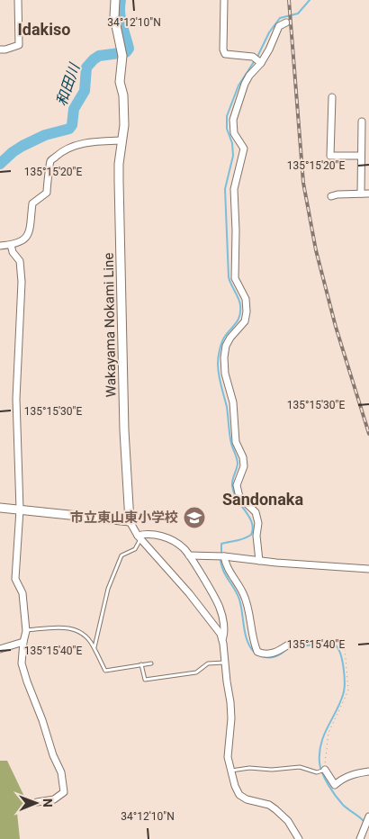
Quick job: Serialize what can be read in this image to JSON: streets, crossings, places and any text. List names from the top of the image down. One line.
{"streets":{"main road":["Wakayama Nokami Line"]},"districts":["Idakiso","Sandonaka"],"water":["和田川"],"places":{"school or university":["市立東山東小学校"]},"north":"right","coordinates":["34°12'10\"N","135°15'20\"E","135°15'30\"E","135°15'40\"E"]}
